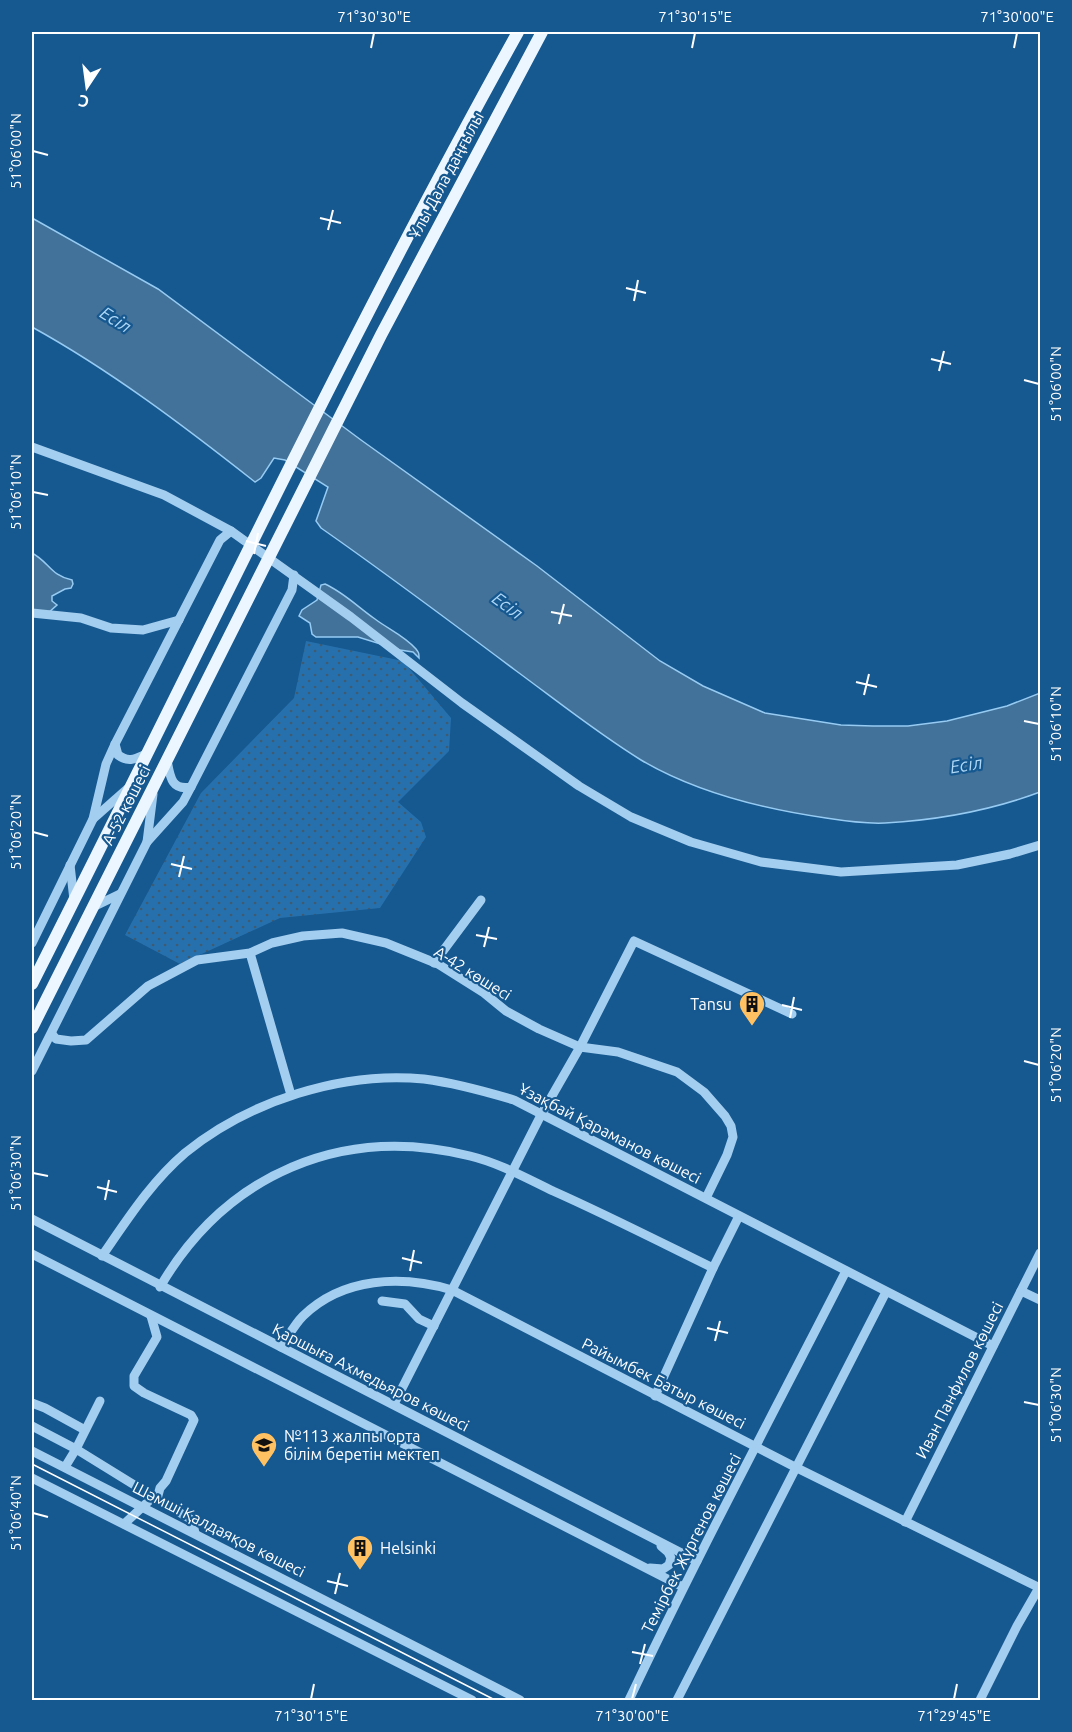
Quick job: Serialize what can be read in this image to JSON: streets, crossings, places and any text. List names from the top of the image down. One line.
{"streets":{"main road":["Ұлы Дала даңғылы","А-52 көшесі"],"street":["А-42 көшесі","Ұзақбай Қараманов көшесі","Қаршыға Ахмедьяров көшесі","Иван Панфилов көшесі","Райымбек Батыр көшесі","Шәмші Қалдаяқов көшесі","Темірбек Жүргенов көшесі"]},"crossings":[["Ұлы Дала даңғылы","А-52 көшесі"],["А-42 көшесі","Ұзақбай Қараманов көшесі"],["Ұзақбай Қараманов көшесі","Қаршыға Ахмедьяров көшесі"],["Ұзақбай Қараманов көшесі","Иван Панфилов көшесі"],["Ұзақбай Қараманов көшесі","Темірбек Жүргенов көшесі"],["Қаршыға Ахмедьяров көшесі","Райымбек Батыр көшесі"],["Қаршыға Ахмедьяров көшесі","Темірбек Жүргенов көшесі"],["Иван Панфилов көшесі","Райымбек Батыр көшесі"],["Райымбек Батыр көшесі","Темірбек Жүргенов көшесі"]],"water":["Есіл"],"places":{"building":["Tansu","Helsinki"],"school or university":["№113 жалпы орта білім беретін мектеп"]},"north":"bottom","coordinates":["71°30'30\"E","71°30'15\"E","71°30'00\"E","51°06'00\"N","51°06'10\"N","51°06'20\"N","51°06'30\"N","51°06'40\"N","71°29'45\"E"]}
